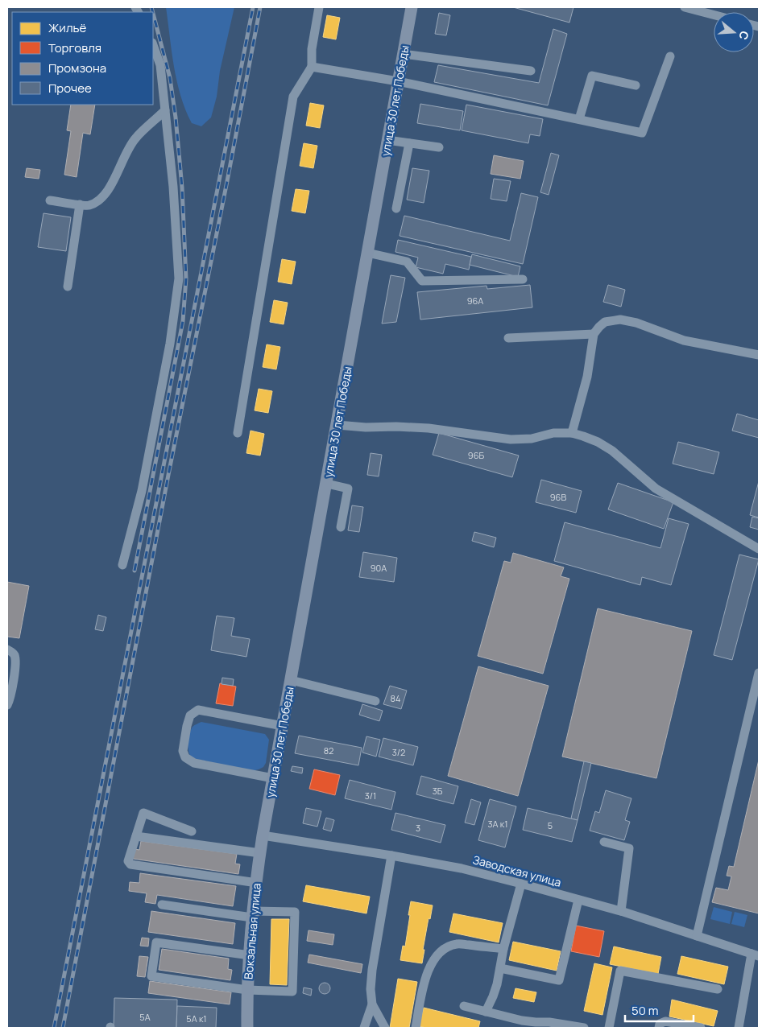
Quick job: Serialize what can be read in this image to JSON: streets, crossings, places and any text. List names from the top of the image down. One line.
{"streets":{"main road":["улица 30 лет Победы","Вокзальная улица"],"street":["Заводская улица"]},"crossings":[["улица 30 лет Победы","Заводская улица"],["улица 30 лет Победы","Вокзальная улица"],["Заводская улица","Вокзальная улица"]],"house_numbers":["96А","96Б","96В","90А","84","82","3/2","3Б","3/1","3А к1","5","3","5А","5А к1"],"legend":["Жильё","Торговля","Промзона","Прочее"],"scale_bar":"50 m","north":"right"}
